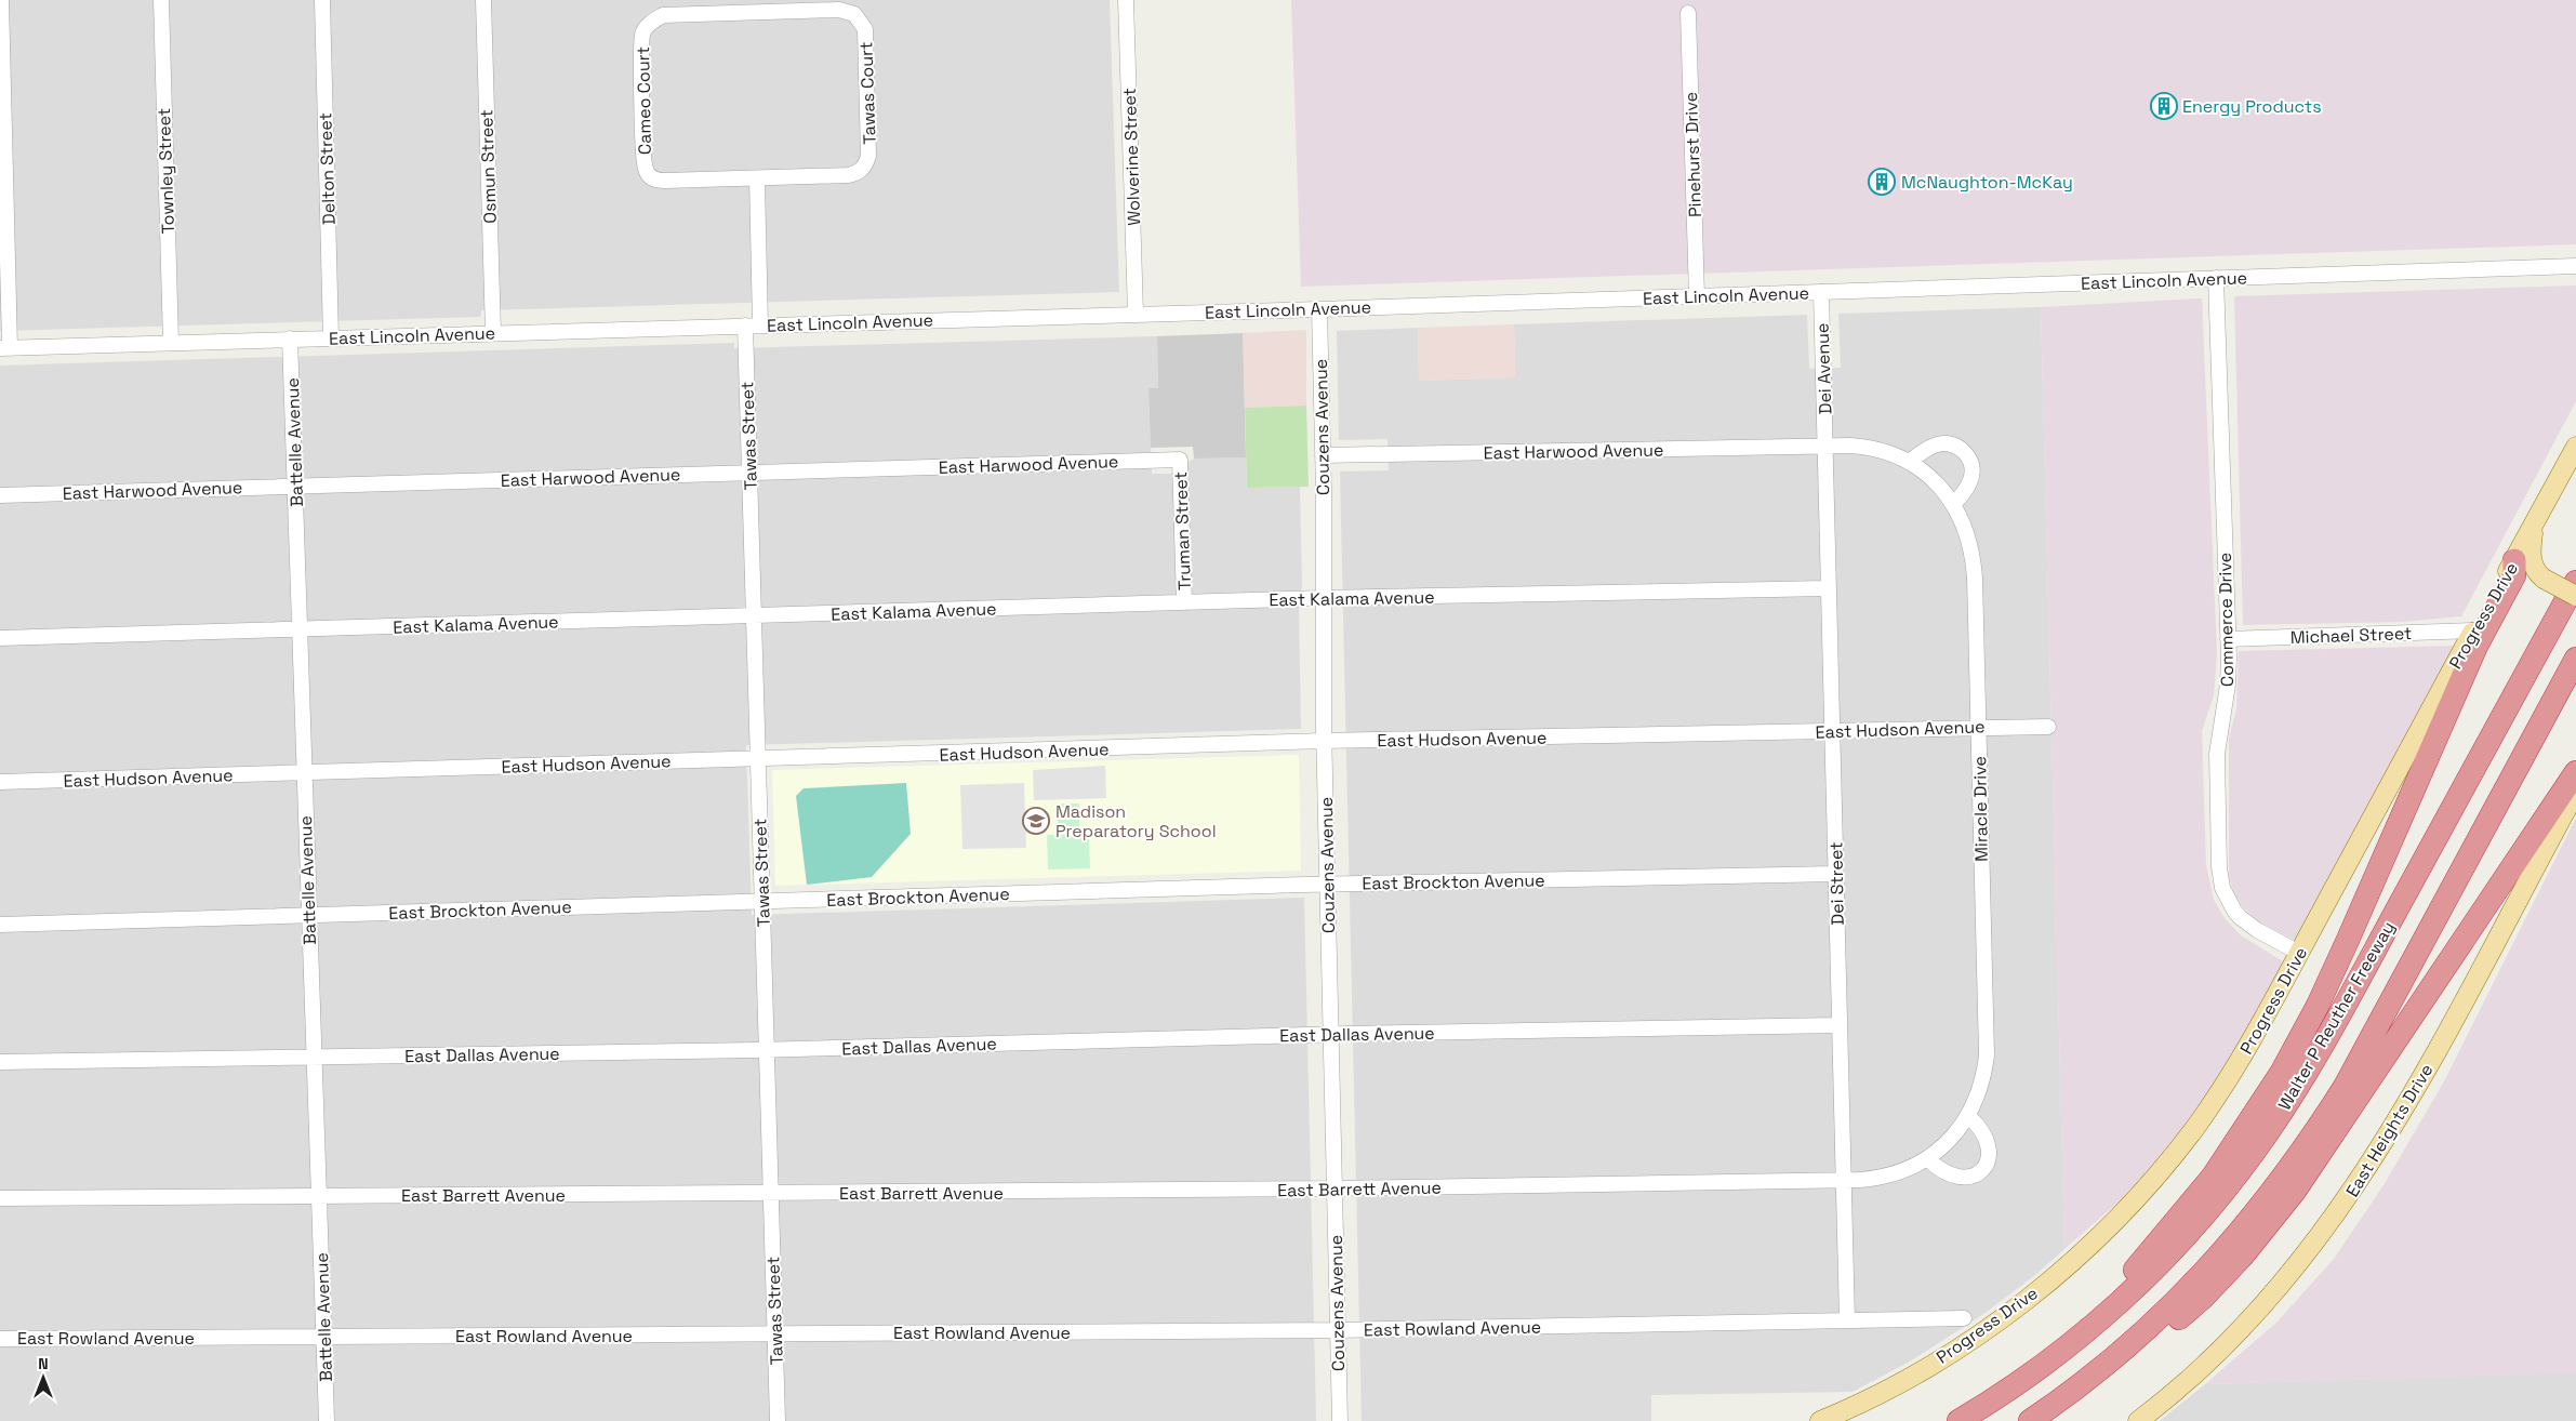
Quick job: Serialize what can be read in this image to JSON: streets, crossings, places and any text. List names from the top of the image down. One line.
{"streets":{"highway":["Walter P Reuther Freeway"],"main road":["Progress Drive","East Heights Drive"],"street":["Tawas Court","Cameo Court","Pinehurst Drive","Wolverine Street","Osmun Street","Delton Street","Townley Street","East Lincoln Avenue","Dei Avenue","Couzens Avenue","Tawas Street","Battelle Avenue","East Harwood Avenue","Truman Street","East Kalama Avenue","Commerce Drive","Michael Street","East Hudson Avenue","Miracle Drive","East Brockton Avenue","Dei Street","East Dallas Avenue","East Barrett Avenue","East Rowland Avenue"]},"crossings":[["Tawas Court","Cameo Court"],["Pinehurst Drive","East Lincoln Avenue"],["Wolverine Street","East Lincoln Avenue"],["Osmun Street","East Lincoln Avenue"],["Delton Street","East Lincoln Avenue"],["Townley Street","East Lincoln Avenue"],["East Lincoln Avenue","Dei Avenue"],["East Lincoln Avenue","Couzens Avenue"],["East Lincoln Avenue","Tawas Street"],["East Lincoln Avenue","Battelle Avenue"],["East Lincoln Avenue","Commerce Drive"],["Dei Avenue","East Harwood Avenue"],["Dei Avenue","Miracle Drive"],["Dei Avenue","Dei Street"],["Couzens Avenue","East Harwood Avenue"],["Couzens Avenue","East Kalama Avenue"],["Couzens Avenue","East Hudson Avenue"],["Couzens Avenue","East Brockton Avenue"],["Couzens Avenue","East Dallas Avenue"],["Couzens Avenue","East Barrett Avenue"],["Couzens Avenue","East Rowland Avenue"],["Tawas Street","East Harwood Avenue"],["Tawas Street","East Kalama Avenue"],["Tawas Street","East Hudson Avenue"],["Tawas Street","East Brockton Avenue"],["Tawas Street","East Dallas Avenue"],["Tawas Street","East Barrett Avenue"],["Tawas Street","East Rowland Avenue"],["Battelle Avenue","East Harwood Avenue"],["Battelle Avenue","East Kalama Avenue"],["Battelle Avenue","East Hudson Avenue"],["Battelle Avenue","East Brockton Avenue"],["Battelle Avenue","East Dallas Avenue"],["Battelle Avenue","East Barrett Avenue"],["Battelle Avenue","East Rowland Avenue"],["East Harwood Avenue","Truman Street"],["East Harwood Avenue","Miracle Drive"],["East Harwood Avenue","Dei Street"],["Truman Street","East Kalama Avenue"],["East Kalama Avenue","Dei Street"],["Progress Drive","Commerce Drive"],["Progress Drive","Michael Street"],["Commerce Drive","Michael Street"],["East Hudson Avenue","Miracle Drive"],["East Hudson Avenue","Dei Street"],["Miracle Drive","Dei Street"],["Miracle Drive","East Barrett Avenue"],["East Brockton Avenue","Dei Street"],["Dei Street","East Dallas Avenue"],["Dei Street","East Barrett Avenue"],["Dei Street","East Rowland Avenue"]],"places":{"building":["Energy Products","McNaughton-McKay"],"school or university":["Madison Preparatory School"]},"north":"top"}
